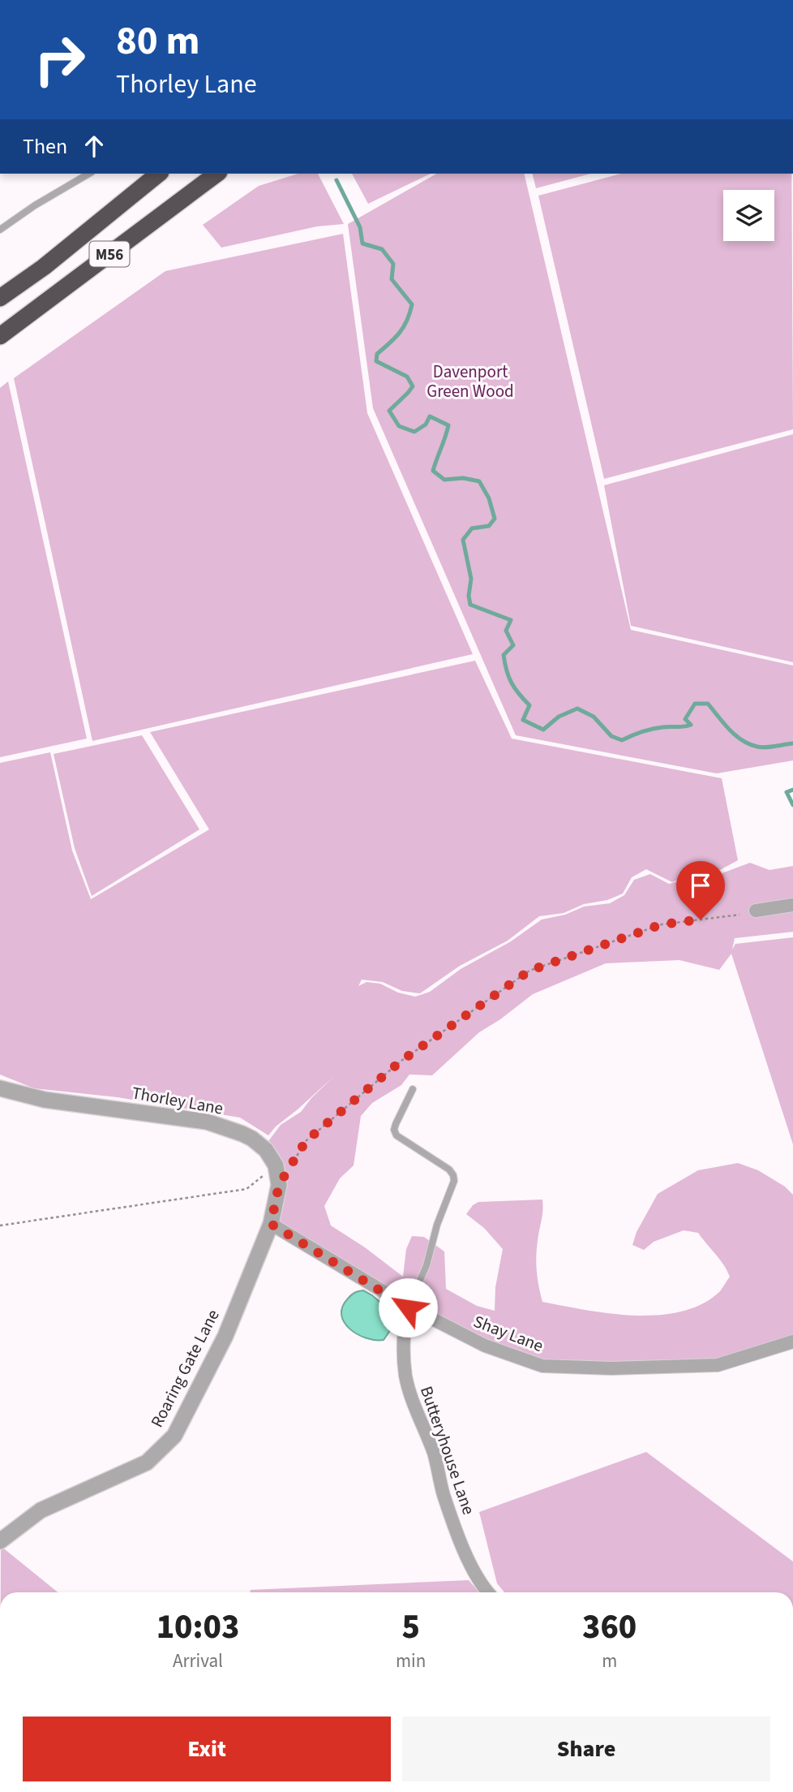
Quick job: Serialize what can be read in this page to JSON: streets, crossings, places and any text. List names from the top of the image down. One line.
{"streets":{"highway":["M56"],"street":["Thorley Lane","Shay Lane","Roaring Gate Lane","Butteryhouse Lane"]},"crossings":[["Thorley Lane","Shay Lane"],["Thorley Lane","Roaring Gate Lane"],["Shay Lane","Roaring Gate Lane"],["Shay Lane","Butteryhouse Lane"]],"parks":["Davenport Green Wood"],"page":{"turn":["80 m","Thorley Lane"],"then":"Then","eta":["10:03","Arrival","5","min","360","m"],"buttons":["Exit","Share"]}}
